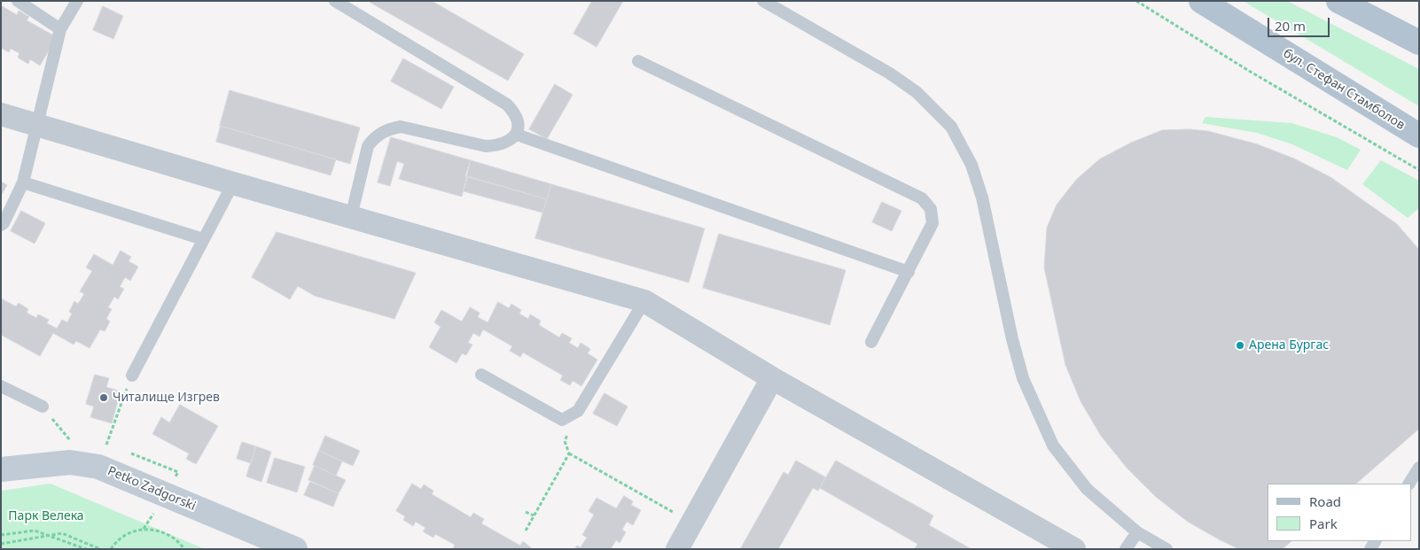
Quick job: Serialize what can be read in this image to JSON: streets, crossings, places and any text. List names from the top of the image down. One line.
{"streets":{"main road":["бул. Стефан Стамболов"],"street":["Petko Zadgorski"]},"parks":["Парк Велека"],"places":["Арена Бургас","Читалище Изгрев"],"legend":["Road","Park"],"scale_bar":"20 m"}
